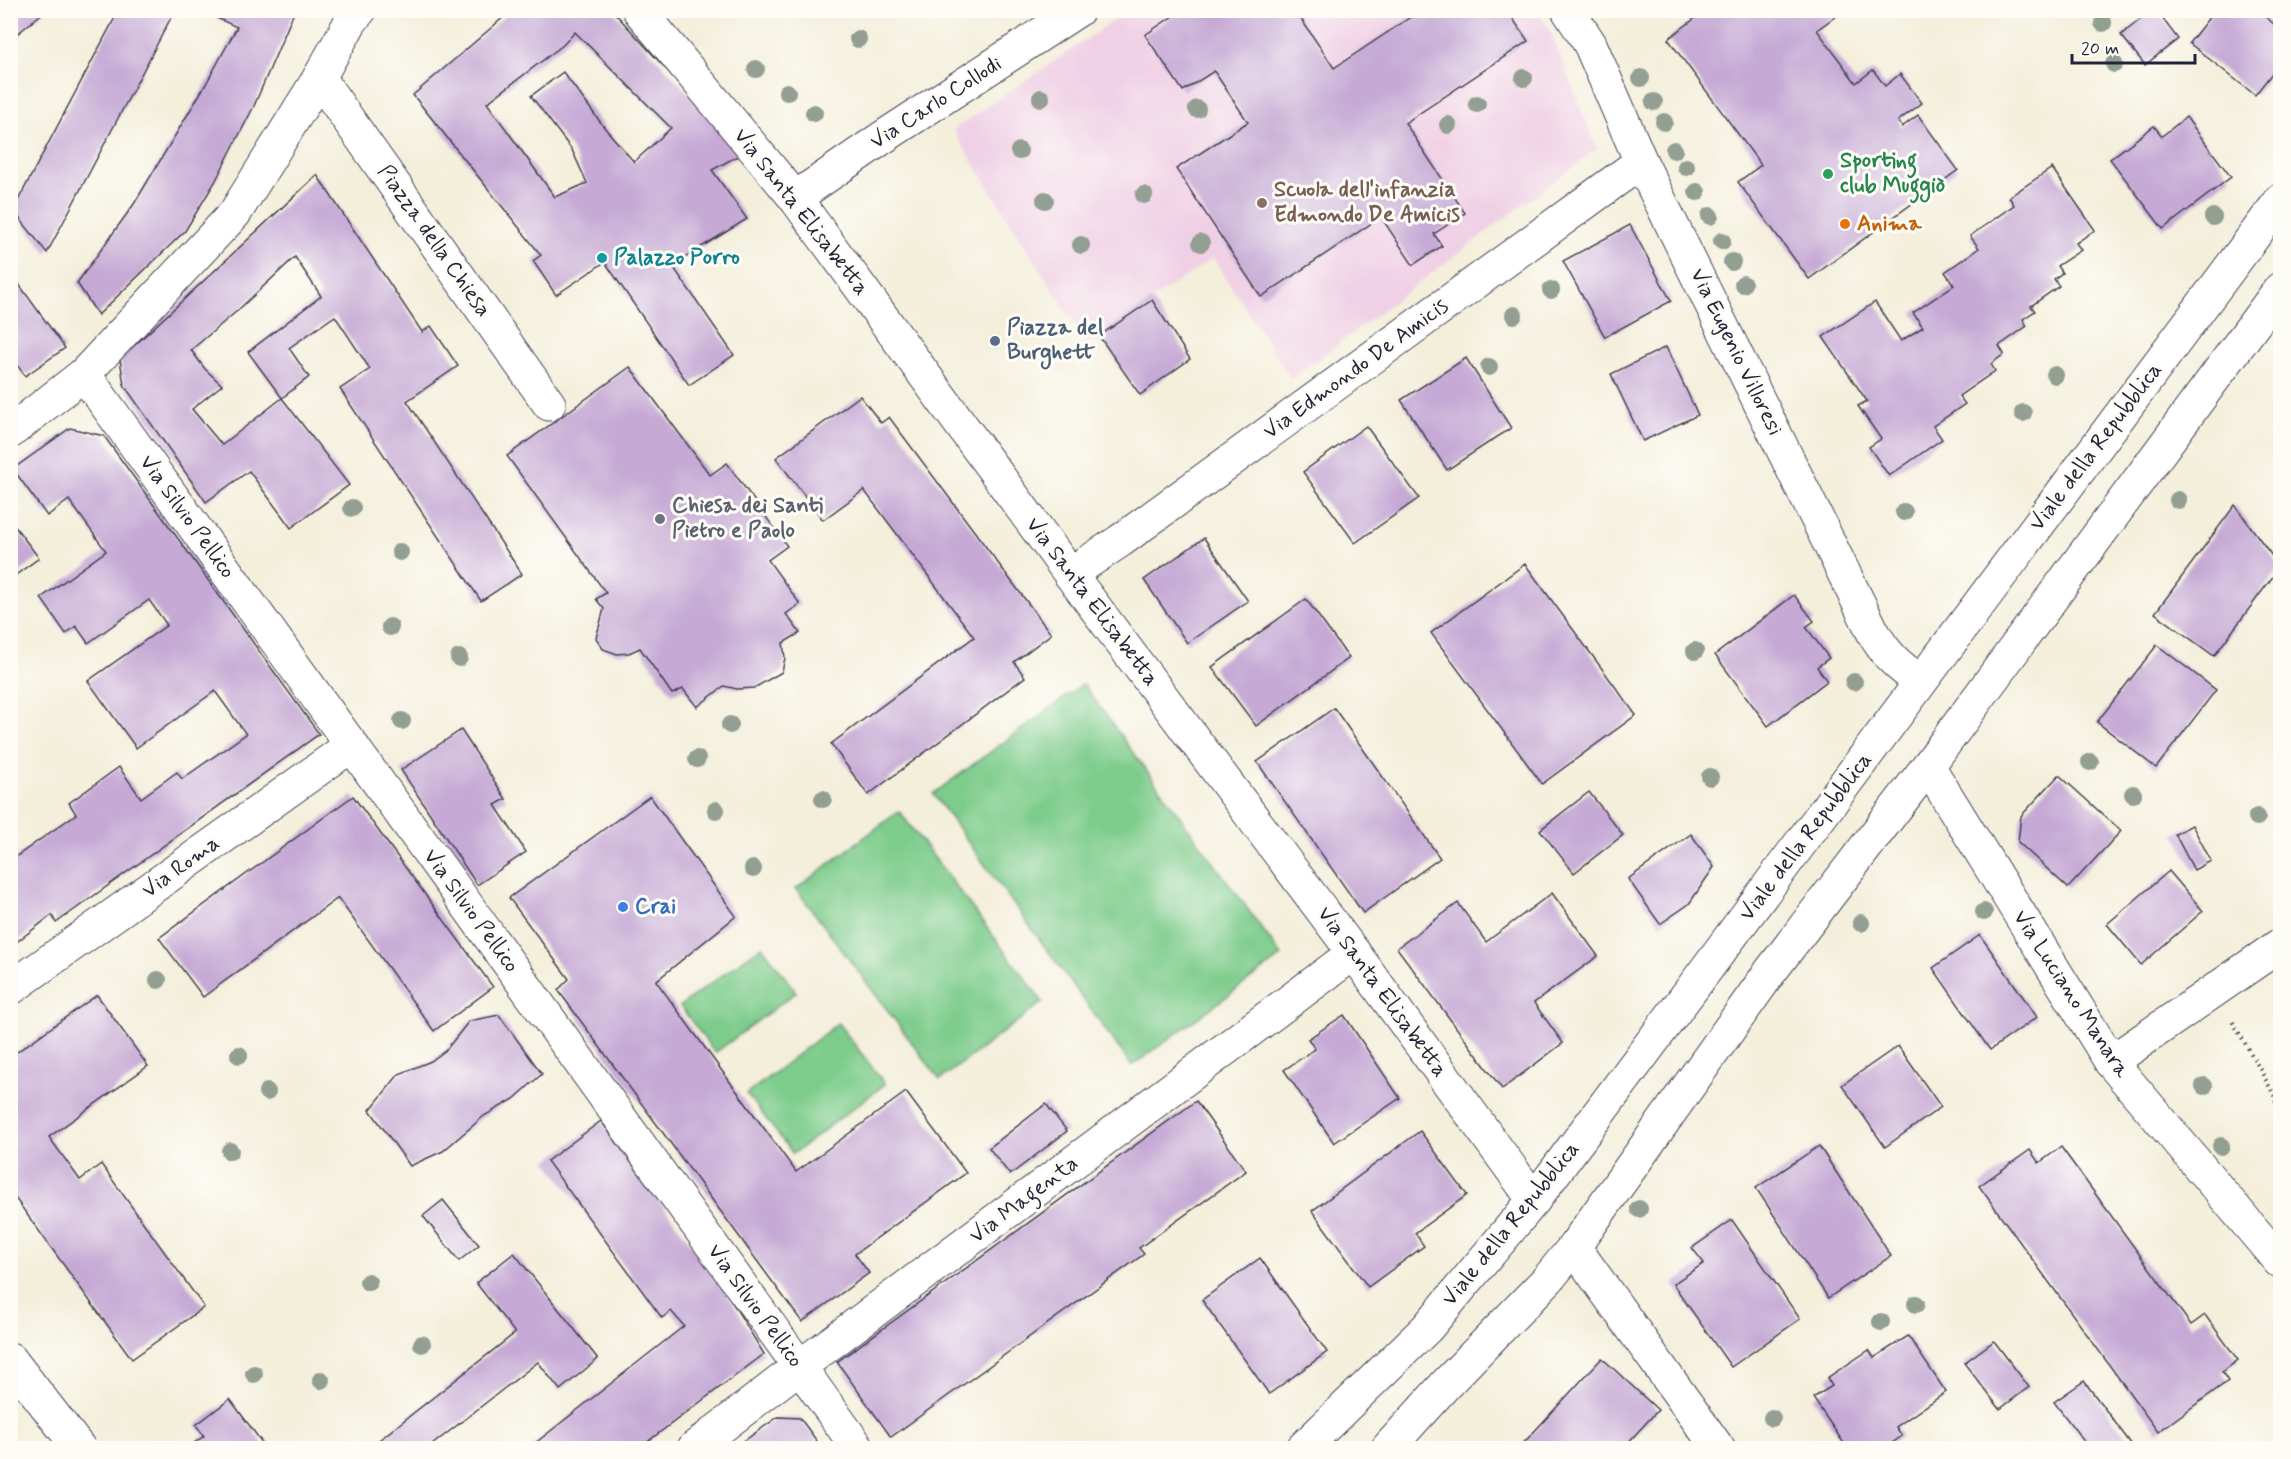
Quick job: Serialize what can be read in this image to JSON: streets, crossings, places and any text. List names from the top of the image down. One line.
{"streets":{"street":["Via Carlo Collodi","Via Santa Elisabetta","Piazza della Chiesa","Via Eugenio Villoresi","Via Edmondo De Amicis","Viale della Repubblica","Via Silvio Pellico","Via Roma","Via Luciano Manara","Via Magenta"]},"crossings":[["Via Carlo Collodi","Via Santa Elisabetta"],["Via Santa Elisabetta","Via Edmondo De Amicis"],["Via Santa Elisabetta","Viale della Repubblica"],["Via Santa Elisabetta","Via Magenta"],["Via Eugenio Villoresi","Via Edmondo De Amicis"],["Via Eugenio Villoresi","Viale della Repubblica"],["Via Silvio Pellico","Via Roma"],["Via Silvio Pellico","Via Magenta"]],"places":["Sporting club Muggiò","Scuola dell'infanzia Edmondo De Amicis","Anima","Palazzo Porro","Piazza del Burghett","Chiesa dei Santi Pietro e Paolo","Crai"],"scale_bar":"20 m"}
